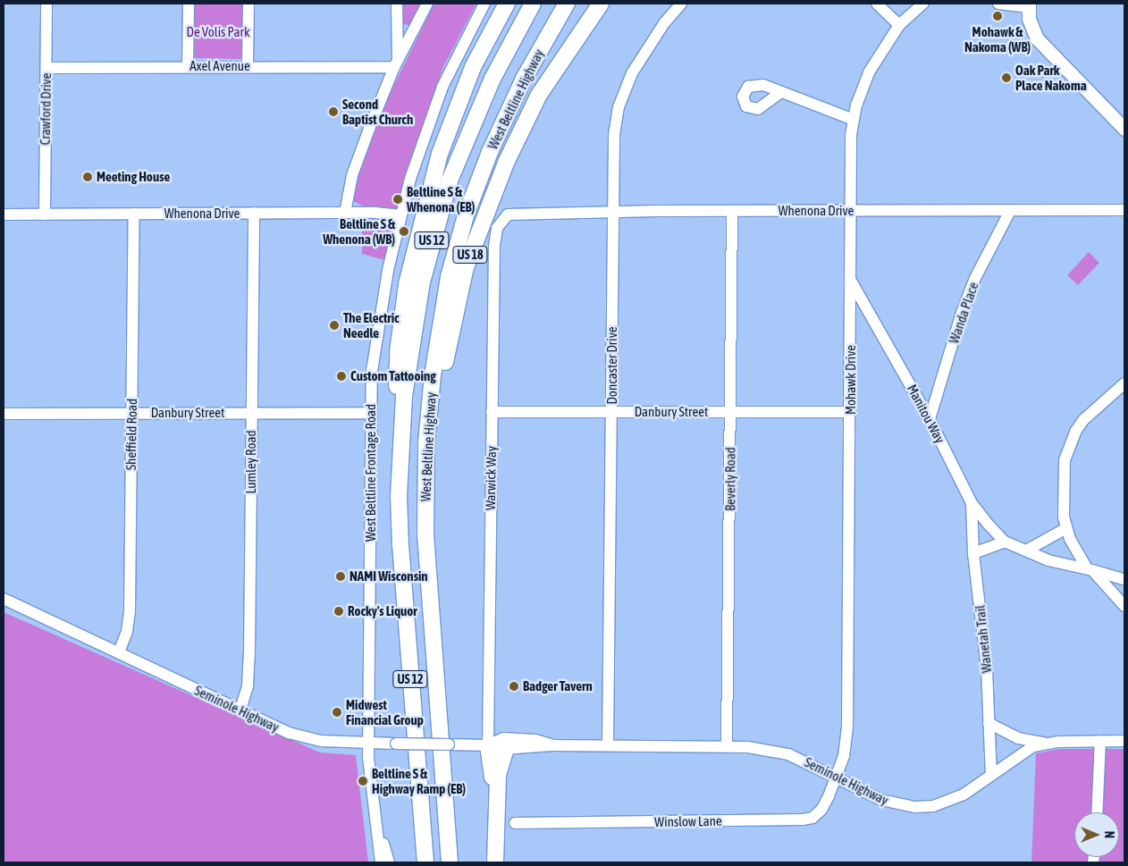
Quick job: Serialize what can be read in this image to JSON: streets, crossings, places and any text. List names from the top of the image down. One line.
{"streets":{"highway":["West Beltline Highway","US 12","US 18"],"street":["Axel Avenue","Crawford Drive","Whenona Drive","Wanda Place","Doncaster Drive","Mohawk Drive","Danbury Street","Manitou Way","Sheffield Road","Lumley Road","West Beltline Frontage Road","Warwick Way","Beverly Road","Wanetah Trail","Seminole Highway","Winslow Lane"]},"crossings":[["Axel Avenue","Crawford Drive"],["West Beltline Highway","US 18"],["Crawford Drive","Whenona Drive"],["Whenona Drive","Wanda Place"],["Whenona Drive","Doncaster Drive"],["Whenona Drive","Mohawk Drive"],["Whenona Drive","Sheffield Road"],["Whenona Drive","Lumley Road"],["Whenona Drive","West Beltline Frontage Road"],["Whenona Drive","Warwick Way"],["Whenona Drive","Beverly Road"],["Wanda Place","Manitou Way"],["Doncaster Drive","Danbury Street"],["Doncaster Drive","Seminole Highway"],["Mohawk Drive","Danbury Street"],["Mohawk Drive","Manitou Way"],["Mohawk Drive","Seminole Highway"],["Mohawk Drive","Winslow Lane"],["Danbury Street","Sheffield Road"],["Danbury Street","Lumley Road"],["Danbury Street","West Beltline Frontage Road"],["Danbury Street","Warwick Way"],["Danbury Street","Beverly Road"],["Manitou Way","Wanetah Trail"],["Sheffield Road","Seminole Highway"],["Lumley Road","Seminole Highway"],["West Beltline Frontage Road","Seminole Highway"],["Warwick Way","Seminole Highway"],["Beverly Road","Seminole Highway"],["Wanetah Trail","Seminole Highway"],["Seminole Highway","Winslow Lane"]],"parks":["De Volis Park"],"places":["Mohawk & Nakoma (WB)","Oak Park Place Nakoma","Second Baptist Church","Meeting House","Beltline S & Whenona (EB)","Beltline S & Whenona (WB)","The Electric Needle","Custom Tattooing","NAMI Wisconsin","Rocky's Liquor","Badger Tavern","Midwest Financial Group","Beltline S & Highway Ramp (EB)"],"north":"right"}
